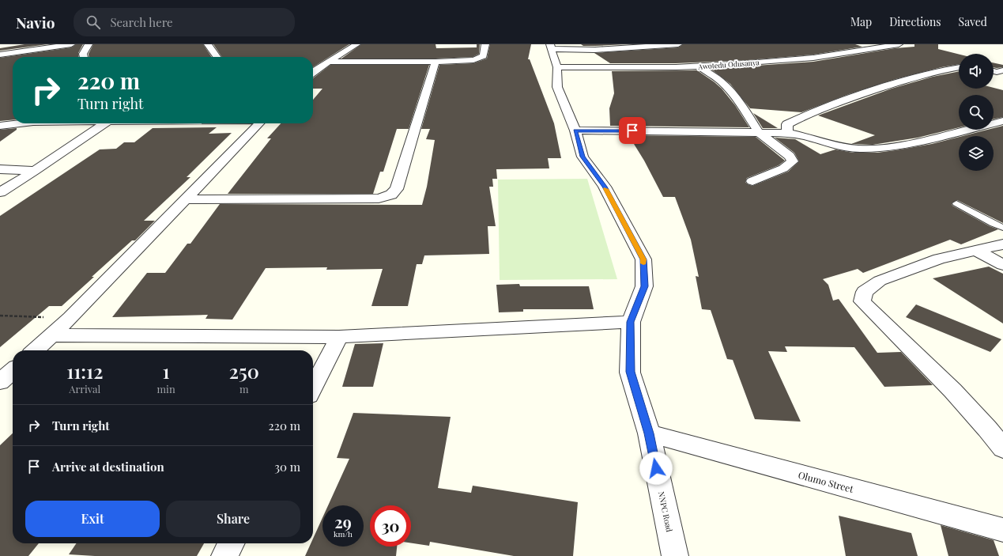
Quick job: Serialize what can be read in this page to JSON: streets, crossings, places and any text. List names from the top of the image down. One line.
{"streets":{"street":["Awotedu Odusanya","Olumo Street","NNPC Road"]},"crossings":[["Awotedu Odusanya","NNPC Road"],["Olumo Street","NNPC Road"]],"page":{"header":"Navio","search":"Search here","nav":["Map","Directions","Saved"],"turn":["220 m","Turn right"],"eta":["11:12","Arrival","1","min","250","m"],"list":[{"name":"Turn right","value":"220 m"},{"name":"Arrive at destination","value":"30 m"}],"buttons":["Exit","Share"],"speed":"29 km/h","limit":"30"}}
